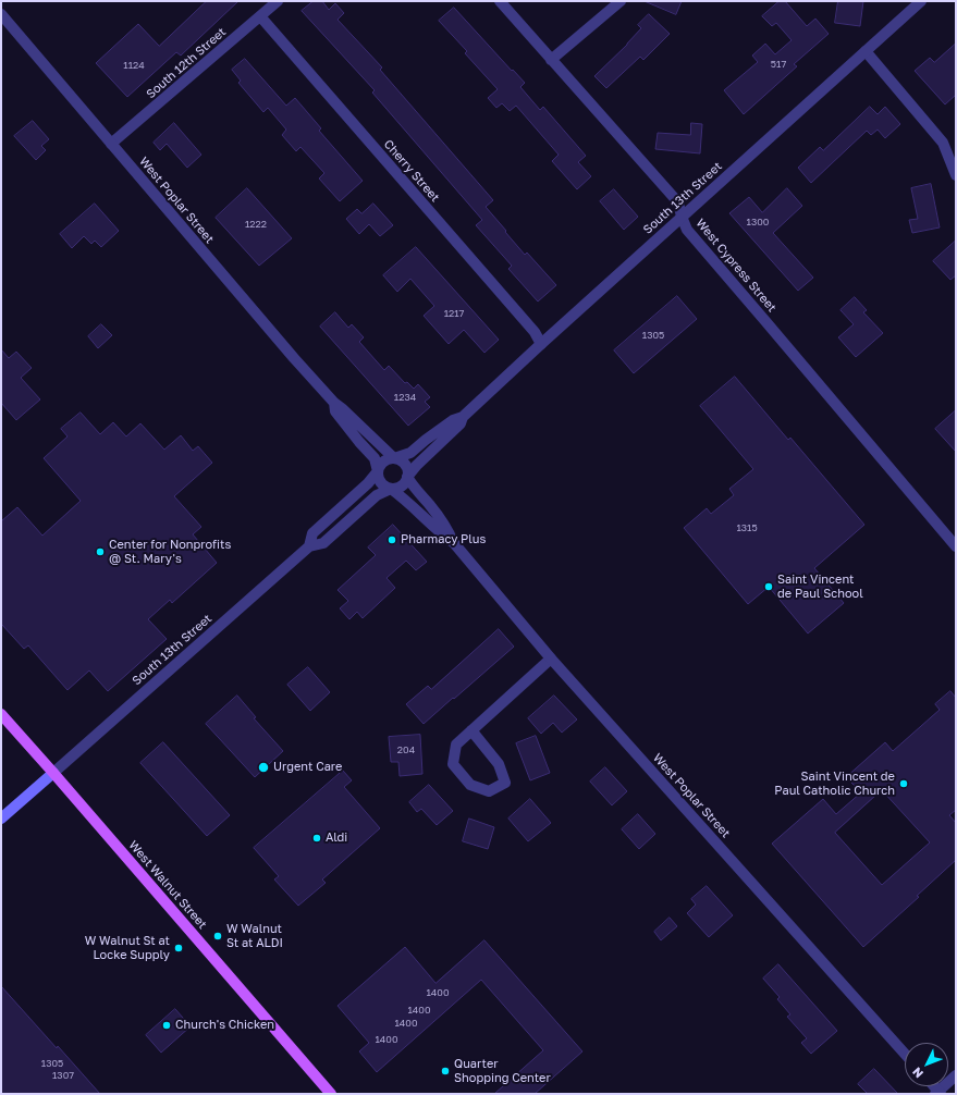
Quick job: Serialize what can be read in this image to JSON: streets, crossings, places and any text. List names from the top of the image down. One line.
{"streets":{"main road":["West Walnut Street"],"street":["South 12th Street","Cherry Street","South 13th Street","West Poplar Street","West Cypress Street"]},"crossings":[["South 12th Street","Cherry Street"],["South 12th Street","West Poplar Street"],["Cherry Street","South 13th Street"],["South 13th Street","West Poplar Street"],["South 13th Street","West Cypress Street"],["South 13th Street","West Walnut Street"]],"places":["Pharmacy Plus","Center for Nonprofits @ St. Mary's","Saint Vincent de Paul School","Urgent Care","Saint Vincent de Paul Catholic Church","Aldi","W Walnut St at ALDI","W Walnut St at Locke Supply","Church's Chicken","Quarter Shopping Center"],"house_numbers":["517","1124","1300","1222","1217","1305","1234","1315","204","1400","1400","1400","1400","1305","1307"],"north":"bottom left"}
